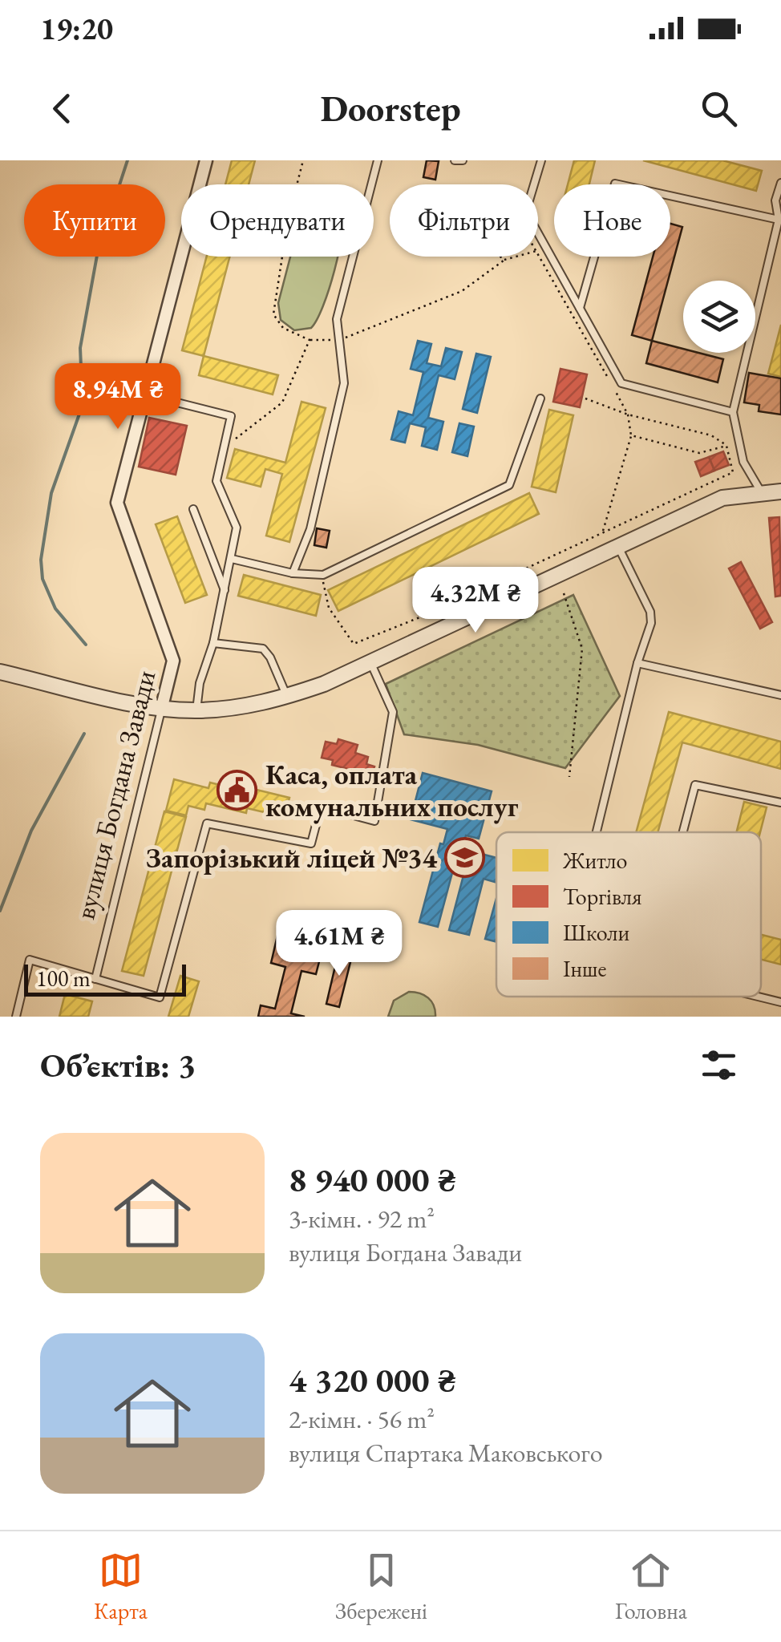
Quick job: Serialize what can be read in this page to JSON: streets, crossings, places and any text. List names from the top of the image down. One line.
{"streets":{"street":["вулиця Богдана Завади"]},"places":{"public building":["Каса, оплата комунальних послуг"],"school or university":["Запорізький ліцей №34"]},"legend":["Житло","Торгівля","Школи","Інше"],"scale_bar":"100 m","page":{"status":"19:20","header":"Doorstep","chip":["Купити","Орендувати","Фільтри","Нове"],"price":["8.94M ₴","4.32M ₴","4.61M ₴"],"scale":"100 m","heading":"Об’єктів: 3","list":[{"name":"8 940 000 ₴","note":"3-кімн. · 92 m² · вулиця Богдана Завади"},{"name":"4 320 000 ₴","note":"2-кімн. · 56 m² · вулиця Спартака Маковського"}],"tabs":["Карта","Збережені","Головна"]}}
